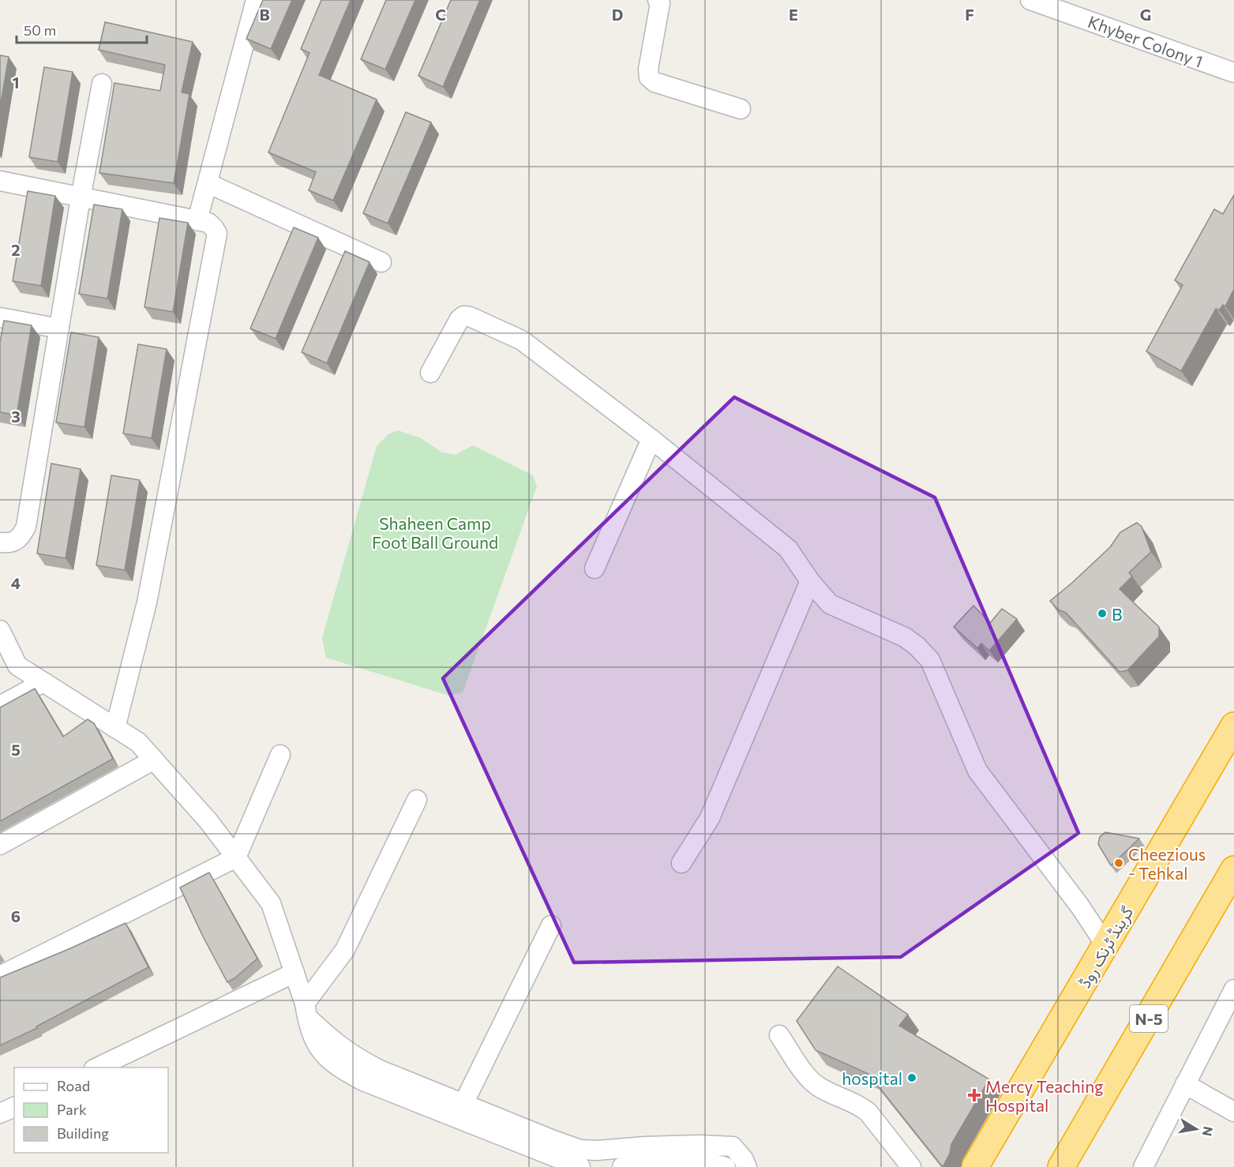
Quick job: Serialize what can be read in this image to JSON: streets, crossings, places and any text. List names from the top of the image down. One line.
{"streets":{"highway":["گرینڈ ٹرنک روڈ","N-5"],"street":["Khyber Colony 1"]},"parks":["Shaheen Camp Foot Ball Ground"],"places":{"other":["B","Cheezious - Tehkal","hospital"],"health":["Mercy Teaching Hospital"]},"legend":["Road","Park","Building"],"scale_bar":"50 m","north":"right","grid":{"columns":["B","C","D","E","F","G"],"rows":["1","2","3","4","5","6"]}}
